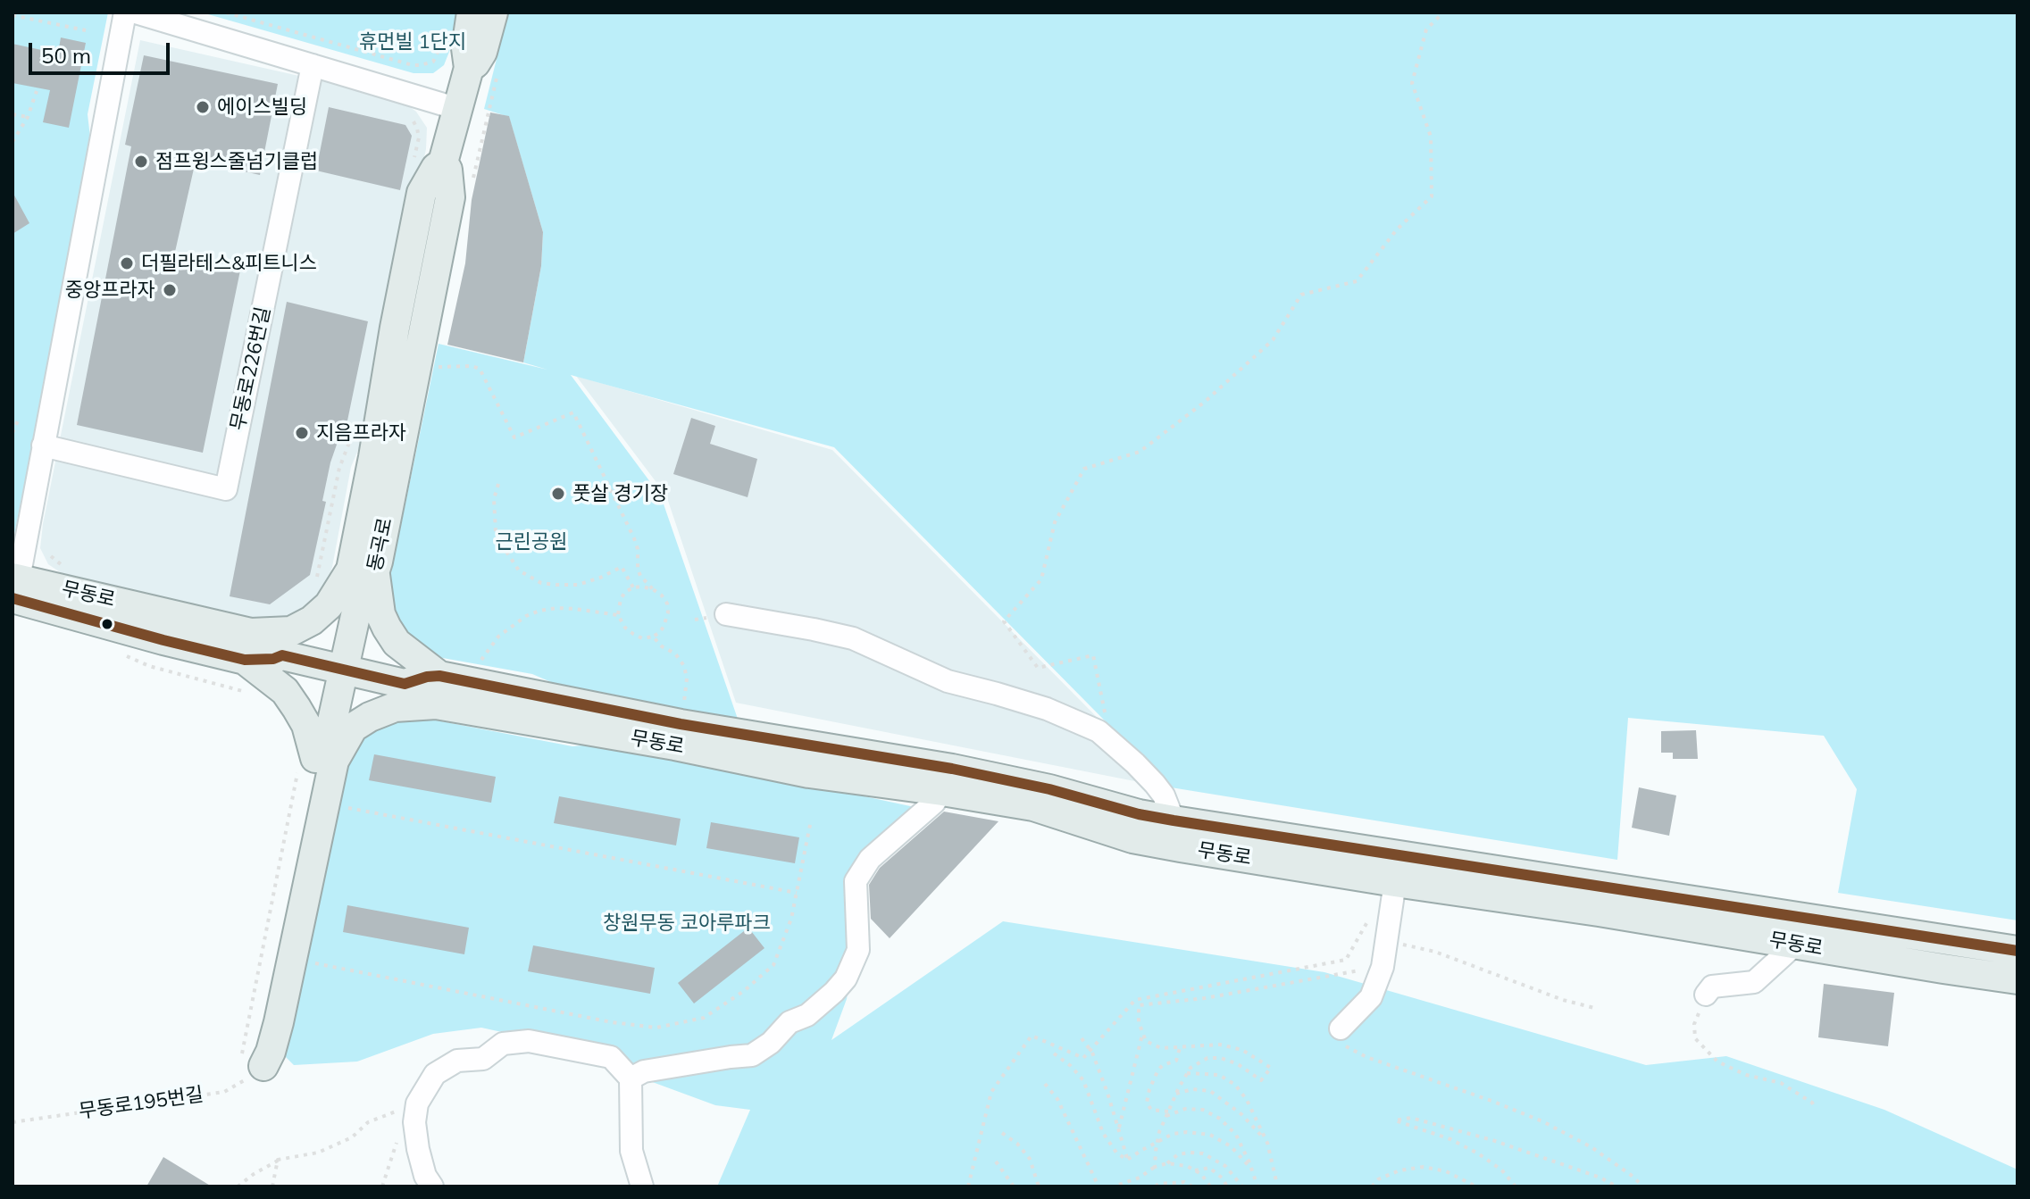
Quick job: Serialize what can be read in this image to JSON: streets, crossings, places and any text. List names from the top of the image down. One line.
{"streets":{"main road":["동곡로","무동로"],"street":["무동로226번길"],"path":["무동로195번길"]},"crossings":[["동곡로","무동로"]],"parks":["휴먼빌 1단지","근린공원","창원무동 코아루파크"],"places":["에이스빌딩","점프윙스줄넘기클럽","더필라테스&피트니스","중앙프라자","지음프라자","풋살 경기장"],"scale_bar":"50 m"}
